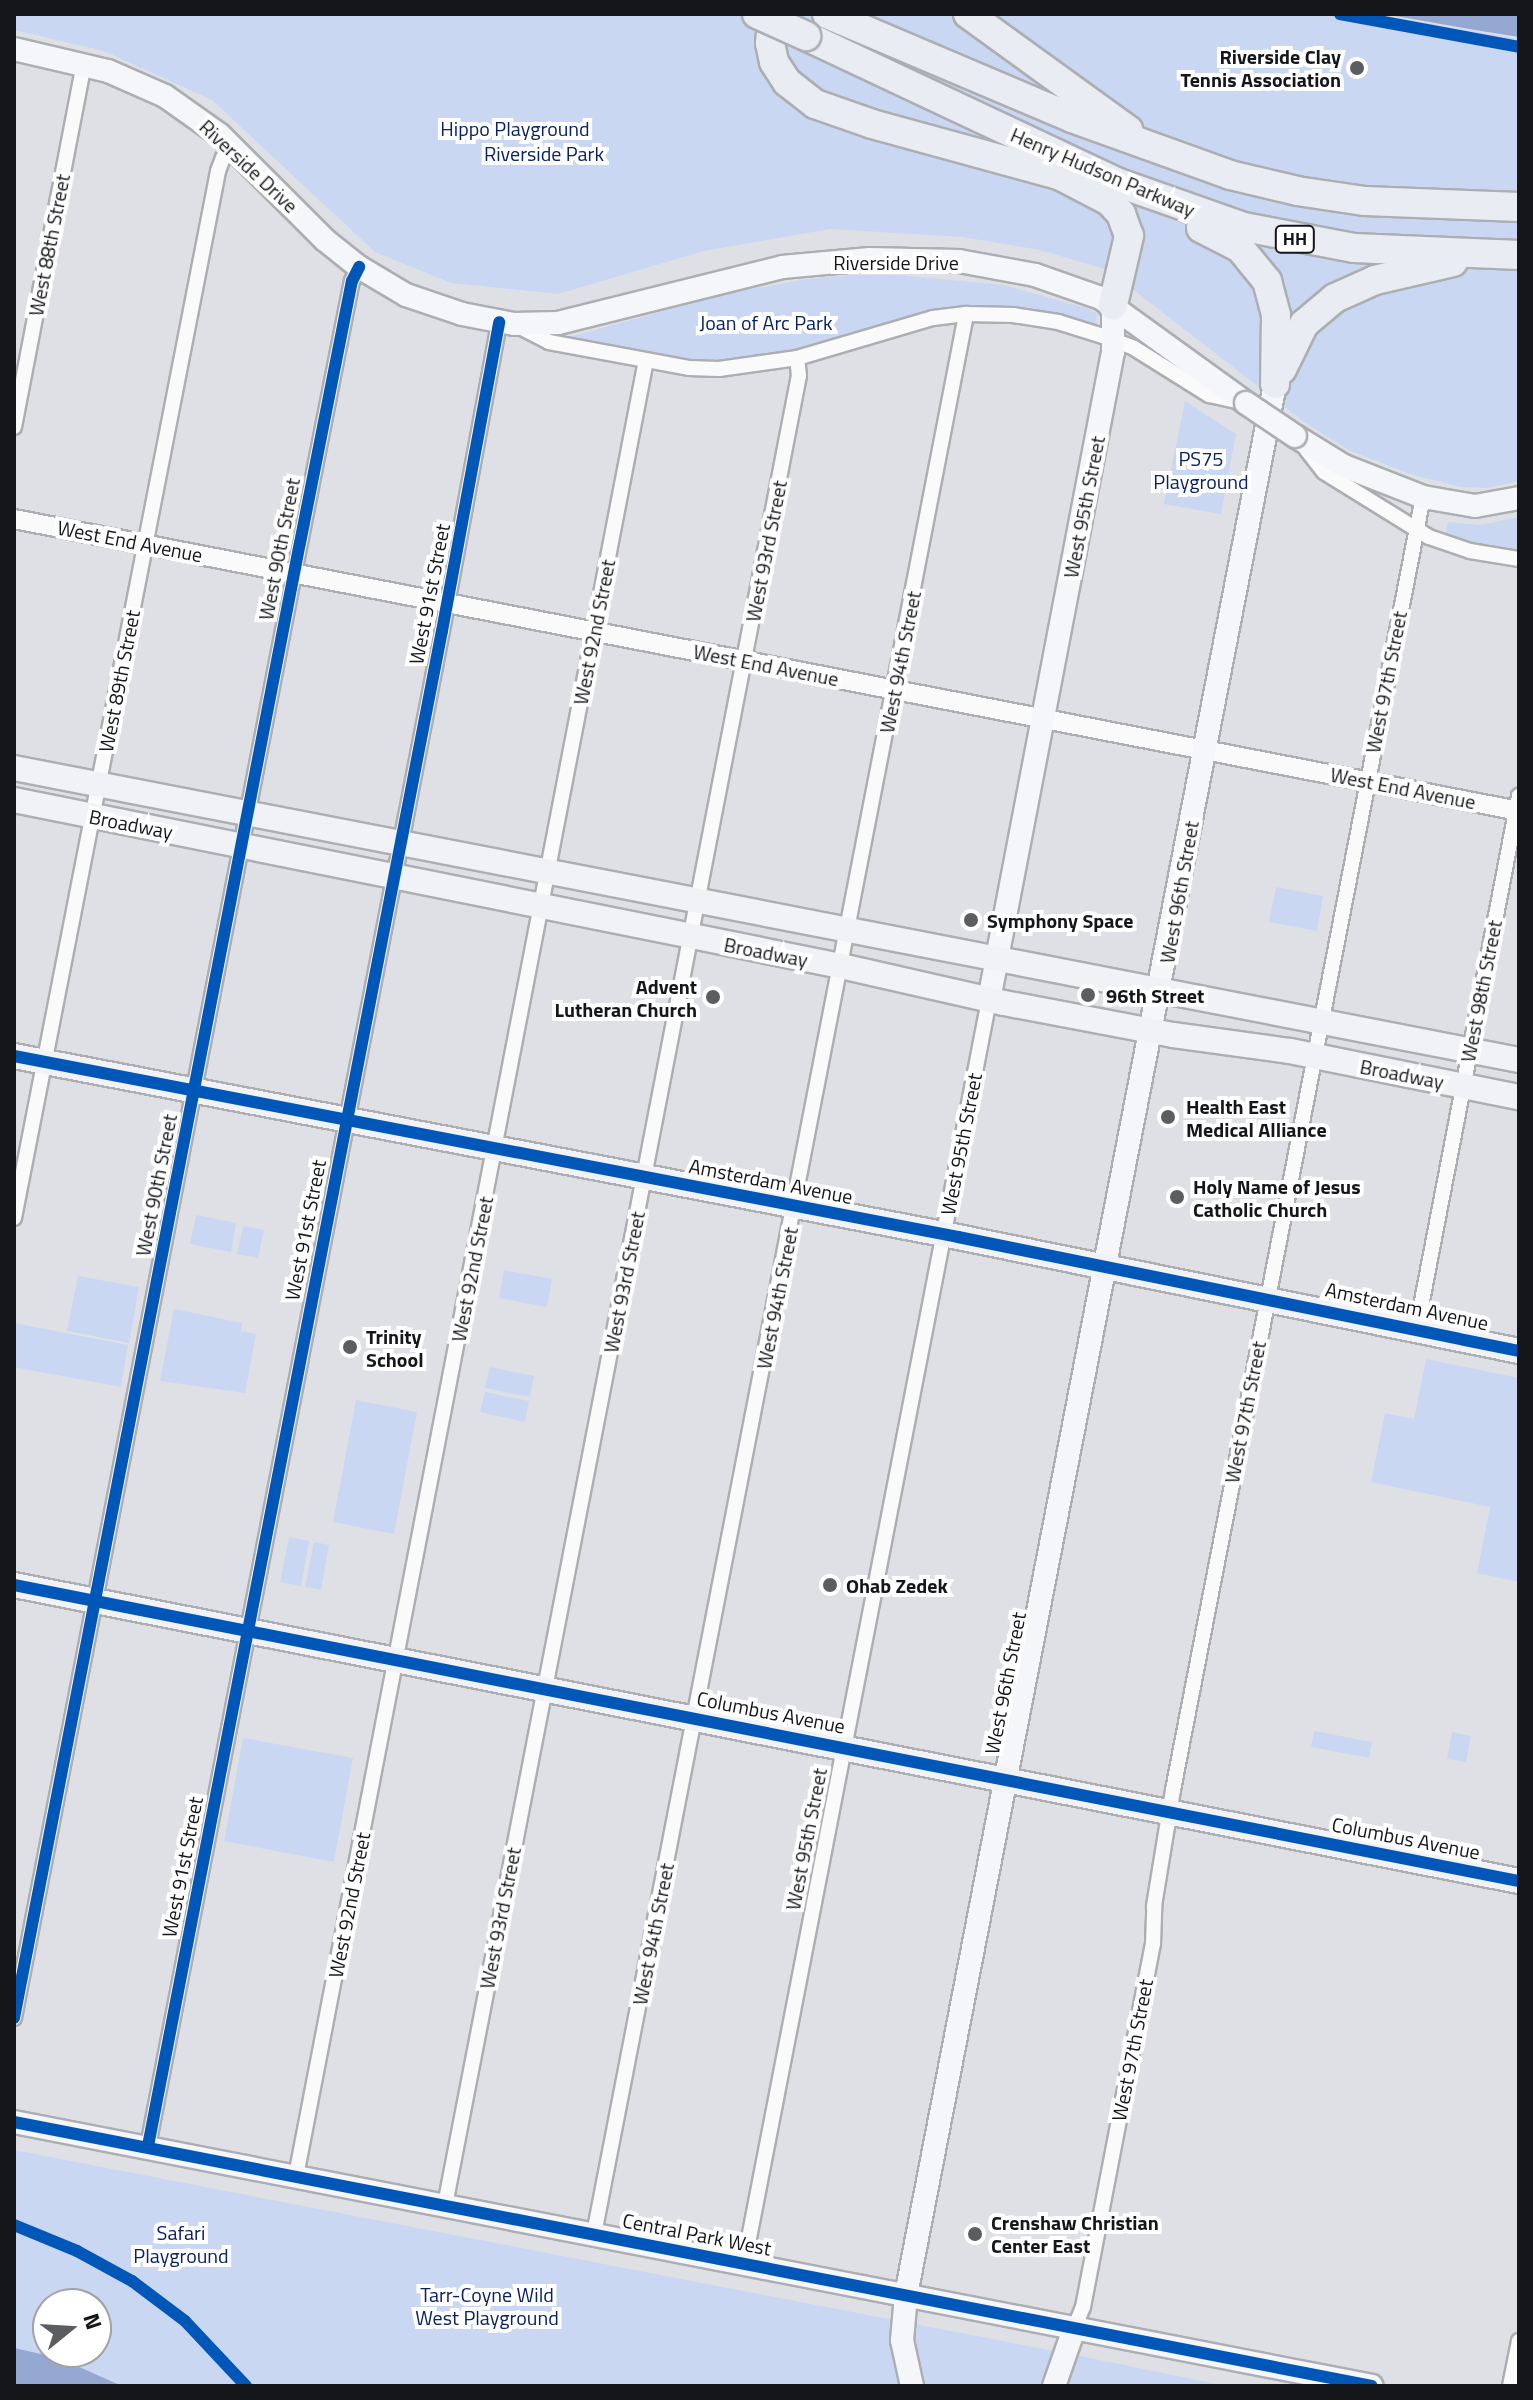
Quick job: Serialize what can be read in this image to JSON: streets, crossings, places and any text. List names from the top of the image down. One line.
{"streets":{"highway":["Henry Hudson Parkway","HH"],"main road":["Riverside Drive","West 95th Street","Broadway","West 96th Street","Amsterdam Avenue","Columbus Avenue","Central Park West"],"street":["West 88th Street","West End Avenue","West 90th Street","West 93rd Street","West 91st Street","West 92nd Street","West 94th Street","West 89th Street","West 97th Street","West 98th Street"]},"crossings":[["Riverside Drive","West 88th Street"],["Riverside Drive","West 95th Street"],["Riverside Drive","West 90th Street"],["Riverside Drive","West 93rd Street"],["Riverside Drive","West 91st Street"],["Riverside Drive","West 92nd Street"],["Riverside Drive","West 94th Street"],["Riverside Drive","West 89th Street"],["Riverside Drive","West 97th Street"],["West 95th Street","West End Avenue"],["West 95th Street","Broadway"],["West 95th Street","Amsterdam Avenue"],["West 95th Street","Columbus Avenue"],["West 95th Street","Central Park West"],["West End Avenue","West 90th Street"],["West End Avenue","West 93rd Street"],["West End Avenue","West 91st Street"],["West End Avenue","West 92nd Street"],["West End Avenue","West 94th Street"],["West End Avenue","West 89th Street"],["West End Avenue","West 97th Street"],["West End Avenue","West 96th Street"],["West End Avenue","West 98th Street"],["West 90th Street","Broadway"],["West 90th Street","Amsterdam Avenue"],["West 90th Street","Columbus Avenue"],["West 93rd Street","Broadway"],["West 93rd Street","Amsterdam Avenue"],["West 93rd Street","Columbus Avenue"],["West 93rd Street","Central Park West"],["West 91st Street","Broadway"],["West 91st Street","Amsterdam Avenue"],["West 91st Street","Columbus Avenue"],["West 91st Street","Central Park West"],["West 92nd Street","Broadway"],["West 92nd Street","Amsterdam Avenue"],["West 92nd Street","Columbus Avenue"],["West 92nd Street","Central Park West"],["West 94th Street","Broadway"],["West 94th Street","Amsterdam Avenue"],["West 94th Street","Columbus Avenue"],["West 94th Street","Central Park West"],["West 89th Street","Broadway"],["West 89th Street","Amsterdam Avenue"],["West 97th Street","Broadway"],["West 97th Street","Amsterdam Avenue"],["West 97th Street","Columbus Avenue"],["West 97th Street","Central Park West"],["Broadway","West 96th Street"],["Broadway","West 98th Street"],["West 96th Street","Amsterdam Avenue"],["West 96th Street","Columbus Avenue"],["West 96th Street","Central Park West"],["West 98th Street","Amsterdam Avenue"]],"parks":["Hippo Playground","Riverside Park","Joan of Arc Park","PS75 Playground","Safari Playground","Tarr-Coyne Wild West Playground"],"places":["Riverside Clay Tennis Association","Symphony Space","96th Street","Advent Lutheran Church","Health East Medical Alliance","Holy Name of Jesus Catholic Church","Trinity School","Ohab Zedek","Crenshaw Christian Center East"],"north":"right"}
